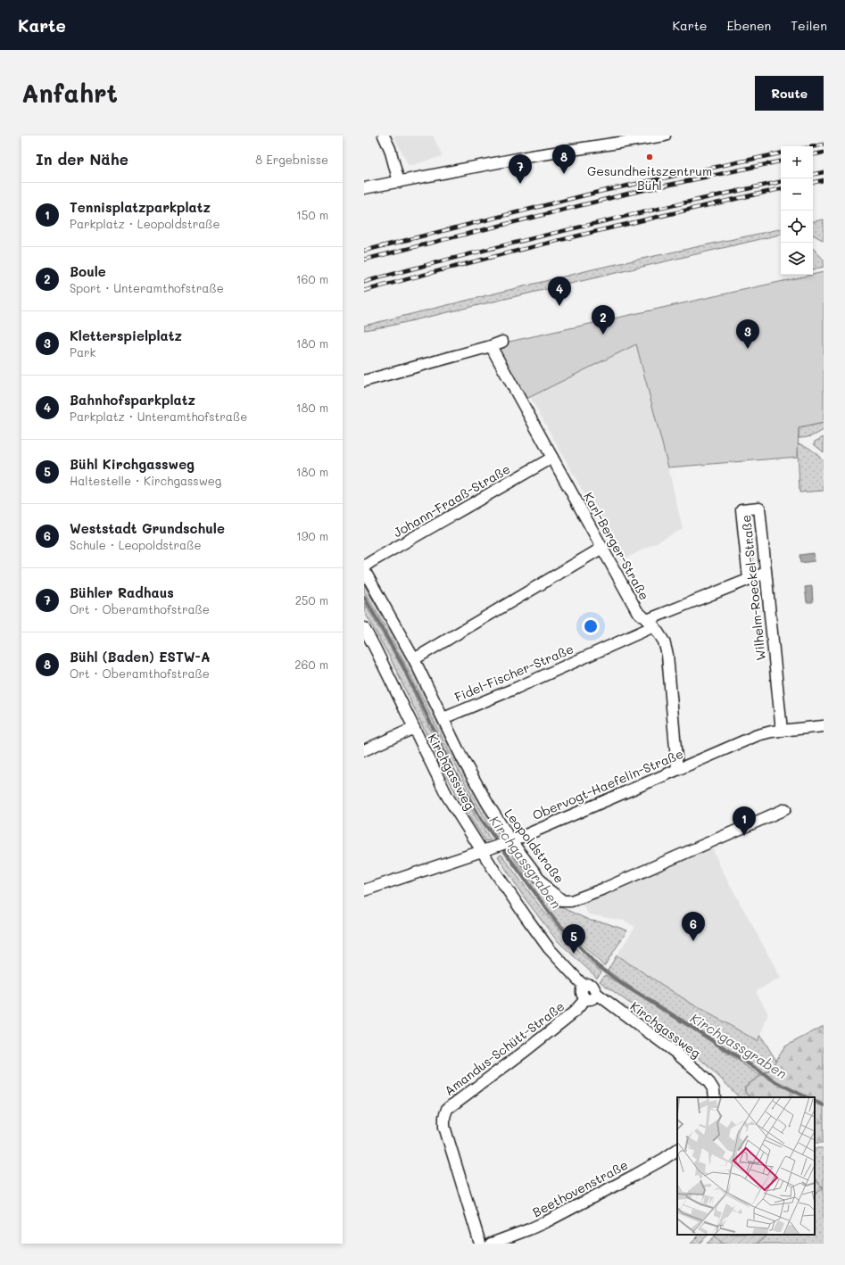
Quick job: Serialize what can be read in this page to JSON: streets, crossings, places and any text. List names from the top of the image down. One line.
{"streets":{"street":["Johann-Fraaß-Straße","Karl-Berger-Straße","Wilhelm-Roeckel-Straße","Fidel-Fischer-Straße","Kirchgassweg","Obervogt-Haefelin-Straße","Leopoldstraße","Amandus-Schütt-Straße","Beethovenstraße"]},"crossings":[["Johann-Fraaß-Straße","Karl-Berger-Straße"],["Karl-Berger-Straße","Fidel-Fischer-Straße"],["Karl-Berger-Straße","Obervogt-Haefelin-Straße"],["Wilhelm-Roeckel-Straße","Fidel-Fischer-Straße"],["Wilhelm-Roeckel-Straße","Obervogt-Haefelin-Straße"],["Fidel-Fischer-Straße","Leopoldstraße"],["Kirchgassweg","Obervogt-Haefelin-Straße"],["Kirchgassweg","Amandus-Schütt-Straße"],["Obervogt-Haefelin-Straße","Leopoldstraße"]],"water":["Kirchgassgraben"],"places":["Gesundheitszentrum Bühl"],"page":{"header":"Karte","nav":["Karte","Ebenen","Teilen"],"buttons":"Route","title":"Anfahrt","heading":["In der Nähe","8 Ergebnisse"],"pins":["8","7","4","2","3","1","6","5"],"map_buttons":["+","−"],"list":[{"mark":"1","name":"Tennisplatzparkplatz","note":"Parkplatz · Leopoldstraße","value":"150 m"},{"mark":"2","name":"Boule","note":"Sport · Unteramthofstraße","value":"160 m"},{"mark":"3","name":"Kletterspielplatz","note":"Park","value":"180 m"},{"mark":"4","name":"Bahnhofsparkplatz","note":"Parkplatz · Unteramthofstraße","value":"180 m"},{"mark":"5","name":"Bühl Kirchgassweg","note":"Haltestelle · Kirchgassweg","value":"180 m"},{"mark":"6","name":"Weststadt Grundschule","note":"Schule · Leopoldstraße","value":"190 m"},{"mark":"7","name":"Bühler Radhaus","note":"Ort · Oberamthofstraße","value":"250 m"},{"mark":"8","name":"Bühl (Baden) ESTW-A","note":"Ort · Oberamthofstraße","value":"260 m"}]}}
